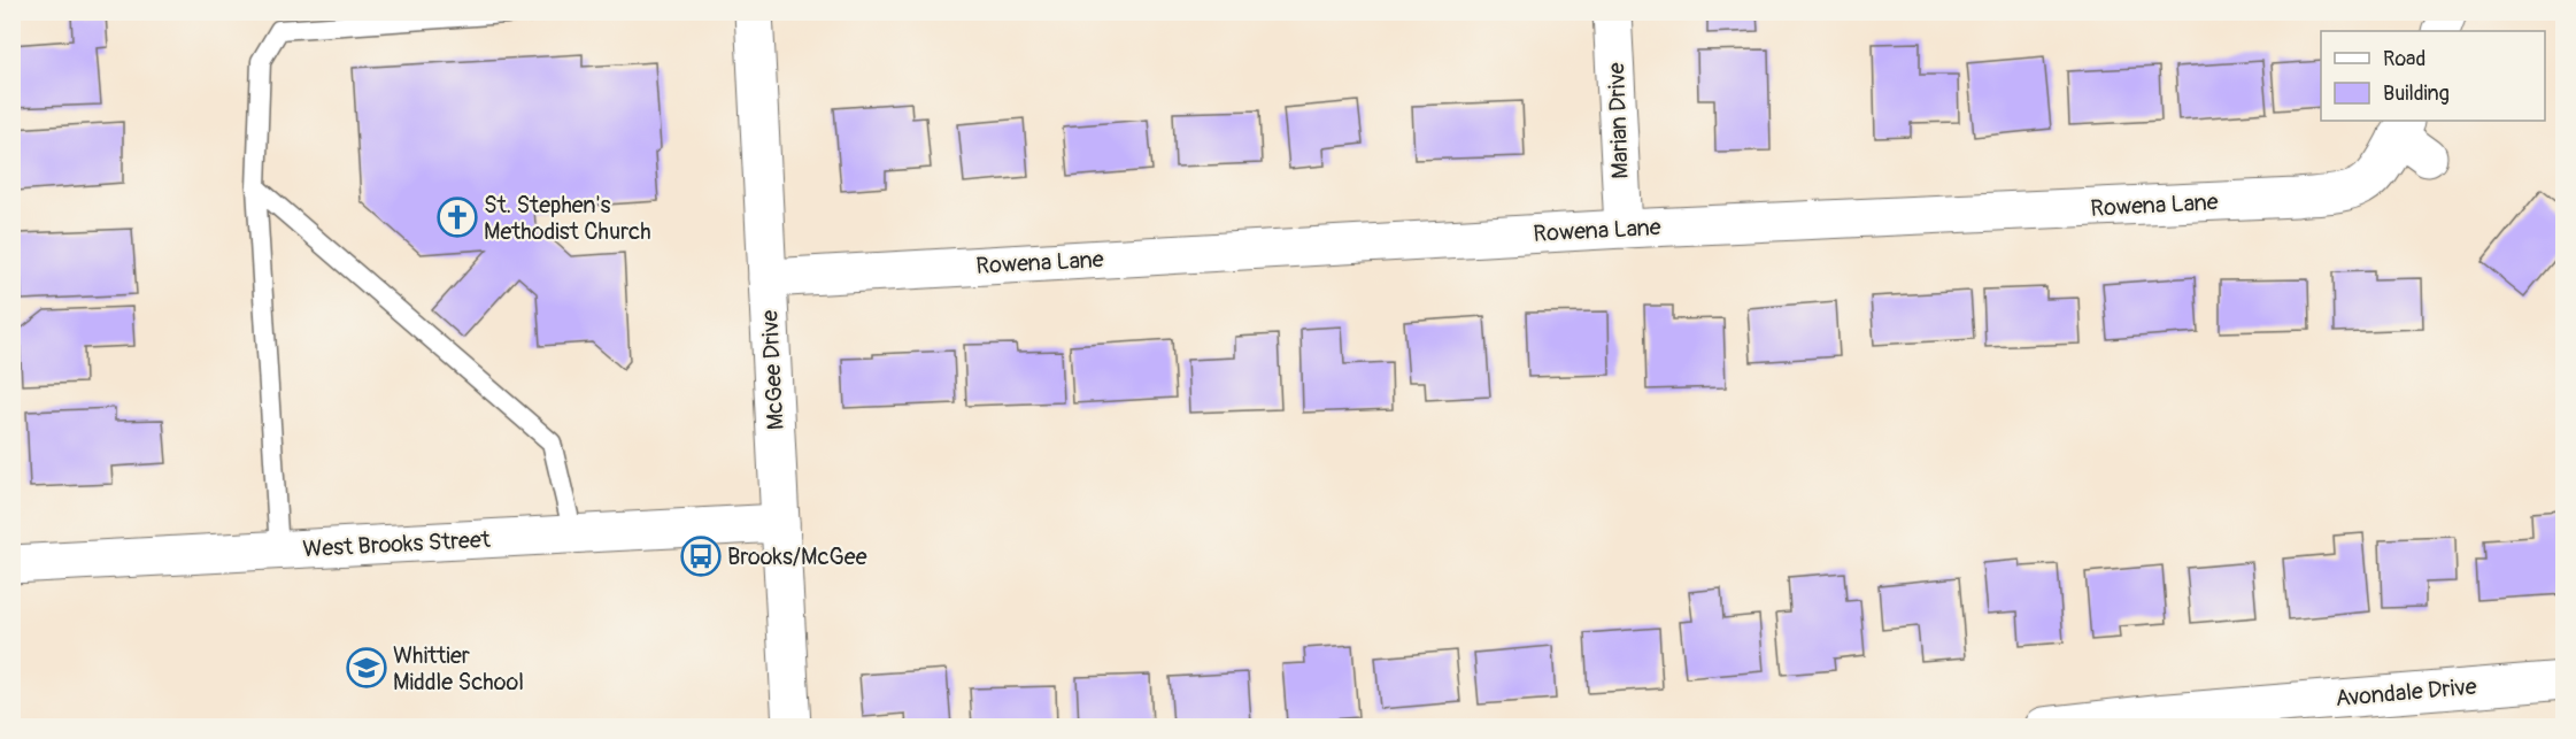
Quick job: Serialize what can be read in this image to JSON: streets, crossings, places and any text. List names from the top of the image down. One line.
{"streets":{"street":["Marian Drive","Rowena Lane","McGee Drive","West Brooks Street","Avondale Drive"]},"crossings":[["Marian Drive","Rowena Lane"],["Rowena Lane","McGee Drive"],["McGee Drive","West Brooks Street"]],"places":{"church":["St. Stephen's Methodist Church"],"bus stop":["Brooks/McGee"],"school or university":["Whittier Middle School"]},"legend":["Road","Building"]}
